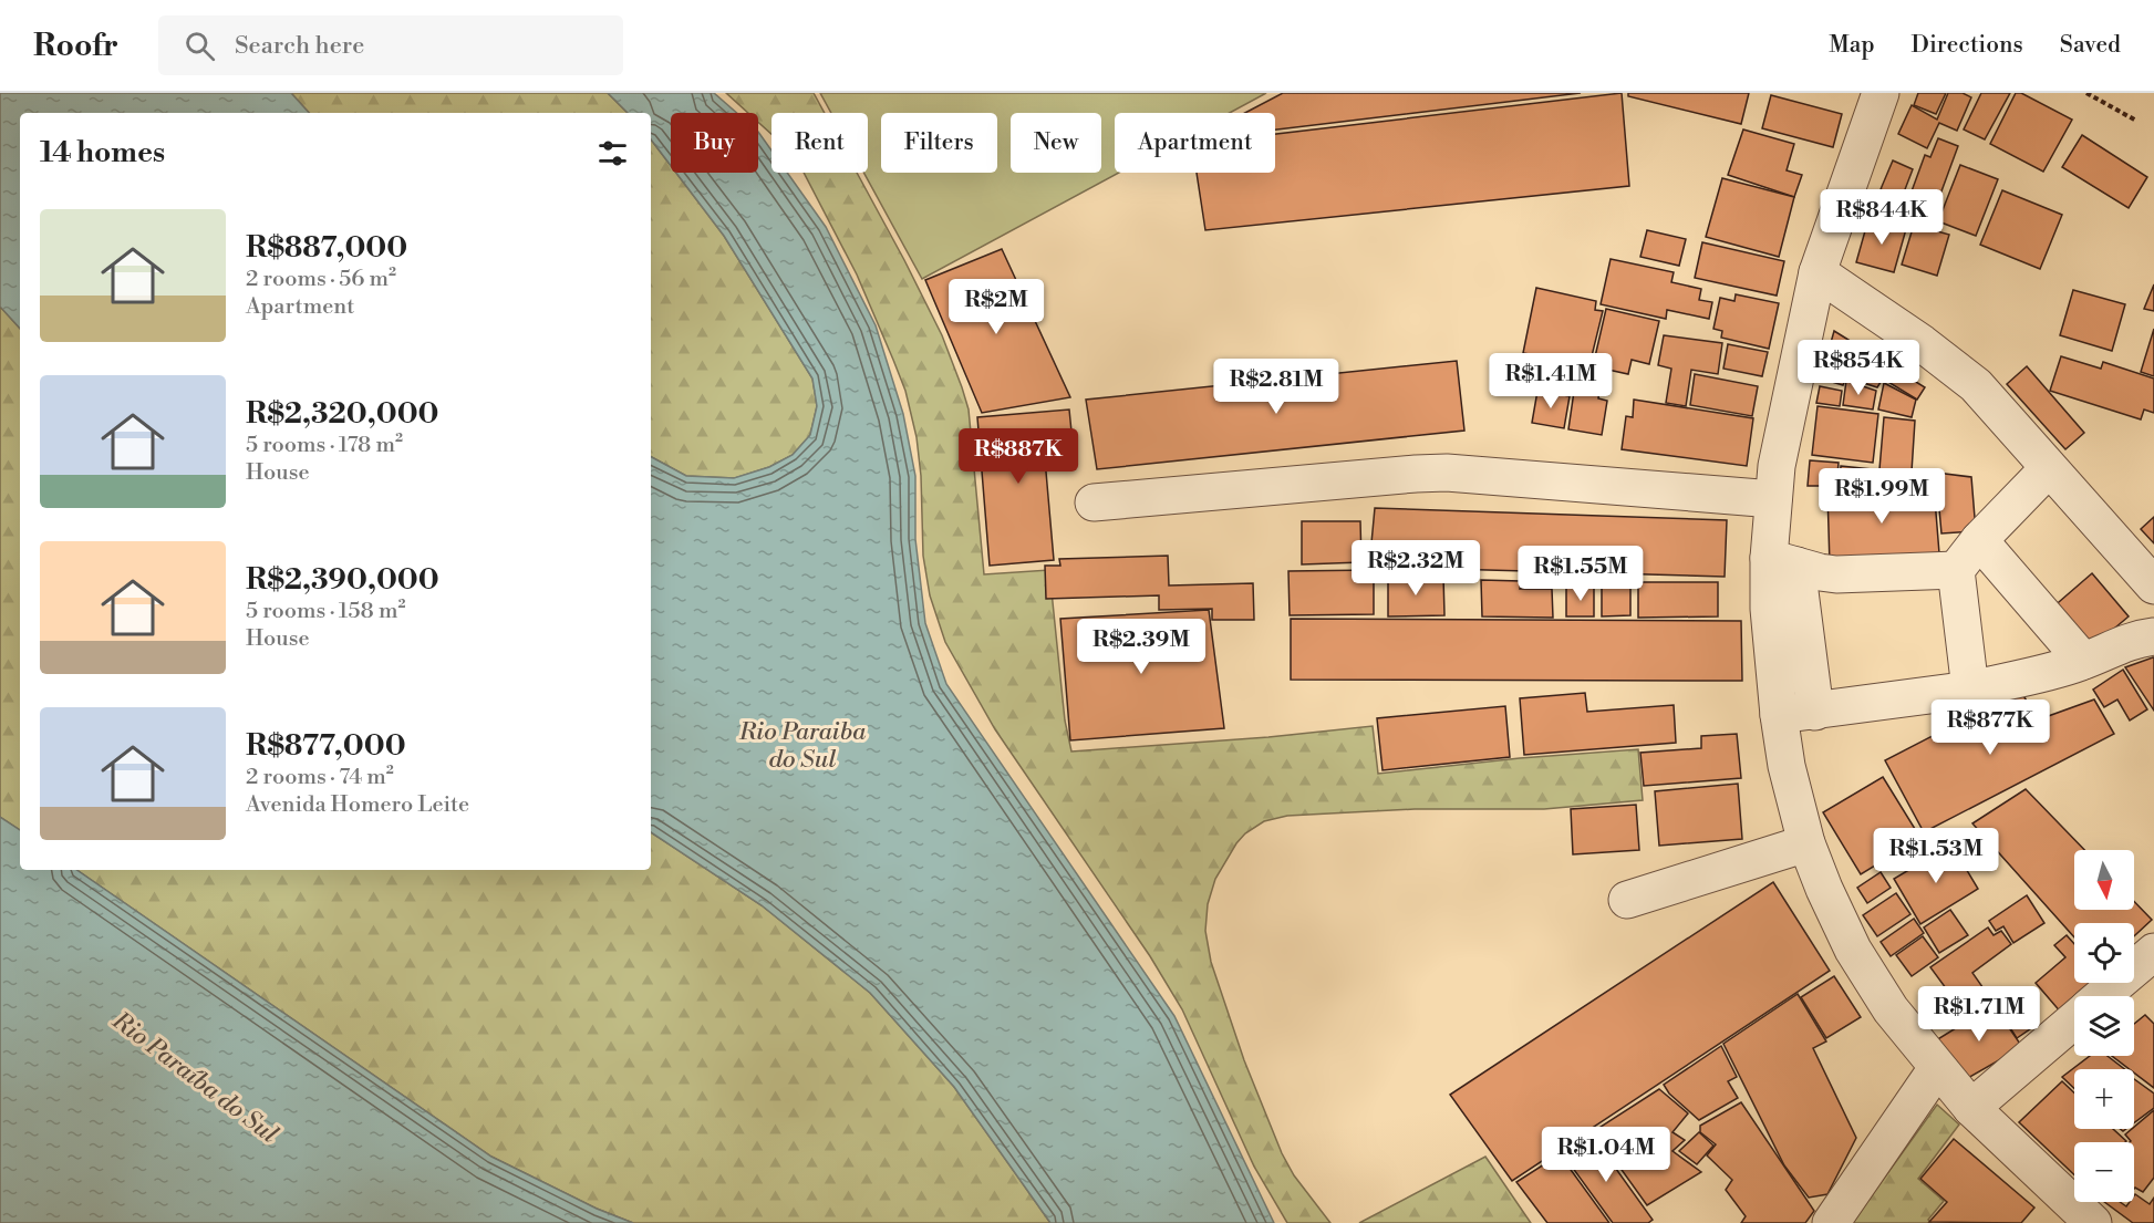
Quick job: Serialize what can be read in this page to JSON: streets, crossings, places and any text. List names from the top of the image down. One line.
{"water":["Rio Paraiba do Sul","Rio Paraíba do Sul"],"north":"bottom","page":{"header":"Roofr","search":"Search here","nav":["Map","Directions","Saved"],"chip":["Buy","Rent","Filters","New","Apartment"],"heading":"14 homes","price":["R$844K","R$2M","R$854K","R$1.41M","R$2.81M","R$887K","R$1.99M","R$2.32M","R$1.55M","R$2.39M","R$877K","R$1.53M","R$1.71M","R$1.04M"],"list":[{"name":"R$887,000","note":"2 rooms · 56 m² · Apartment"},{"name":"R$2,320,000","note":"5 rooms · 178 m² · House"},{"name":"R$2,390,000","note":"5 rooms · 158 m² · House"},{"name":"R$877,000","note":"2 rooms · 74 m² · Avenida Homero Leite"}],"map_buttons":["+","−"]}}
